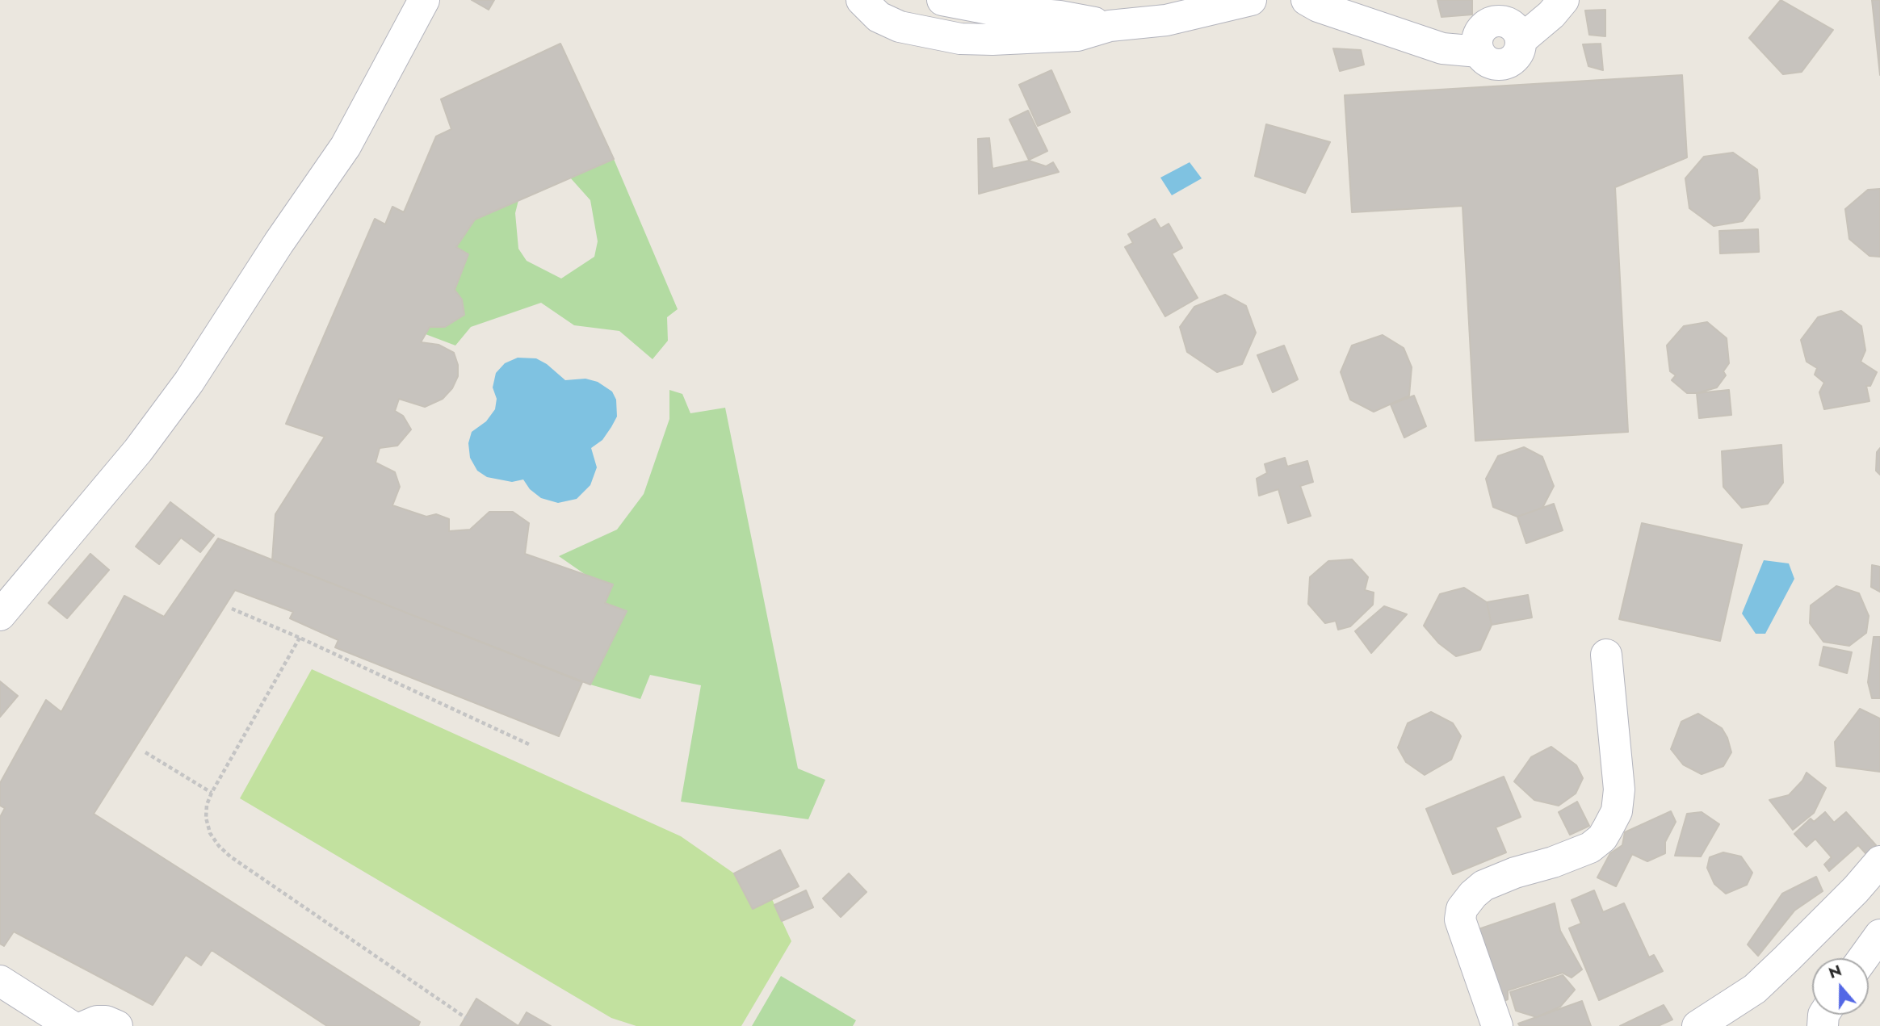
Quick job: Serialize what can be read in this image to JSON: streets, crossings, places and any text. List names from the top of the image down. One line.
{"north":"top"}
